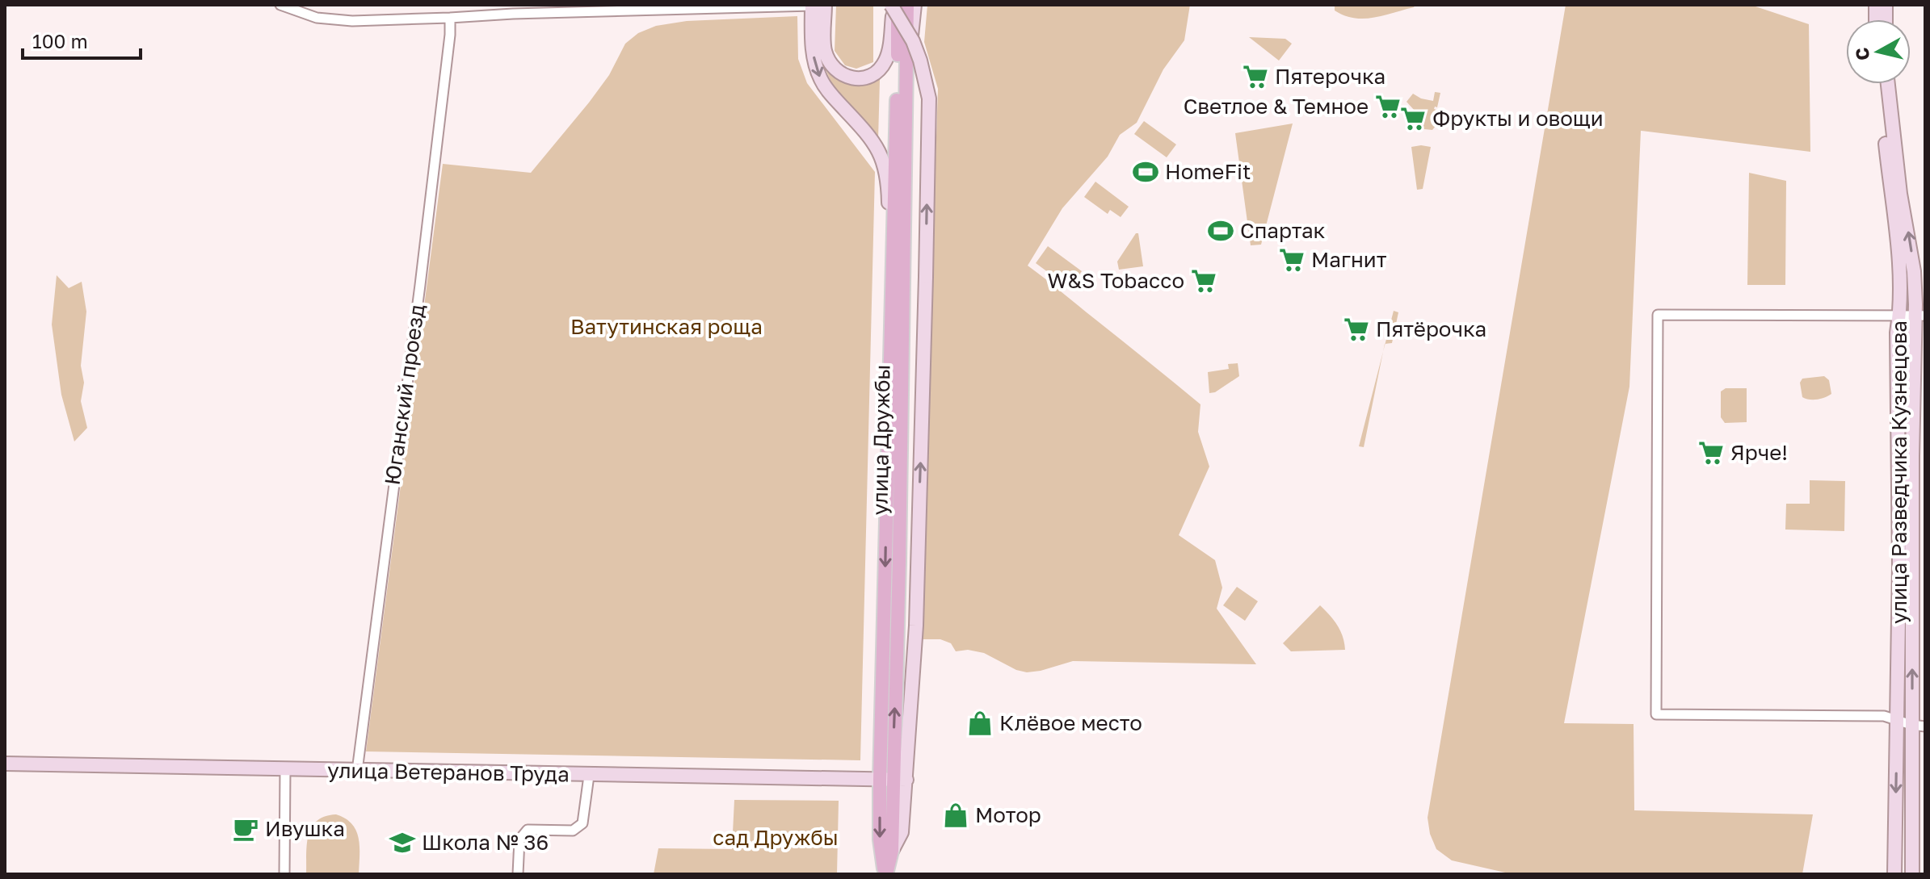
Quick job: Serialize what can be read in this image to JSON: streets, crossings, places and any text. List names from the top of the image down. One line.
{"streets":{"main road":["улица Дружбы","улица Разведчика Кузнецова","улица Ветеранов Труда"],"street":["Юганский проезд"]},"crossings":[["Юганский проезд","улица Ветеранов Труда"],["улица Дружбы","улица Ветеранов Труда"]],"parks":["Ватутинская роща","сад Дружбы"],"places":{"supermarket":["Пятерочка","Светлое & Темное","Фрукты и овощи","Магнит","W&S Tobacco","Пятёрочка","Ярче!"],"sports":["HomeFit","Спартак"],"shop":["Клёвое место","Мотор"],"cafe":["Ивушка"],"school or university":["Школа № 36"]},"scale_bar":"100 m","north":"left"}
